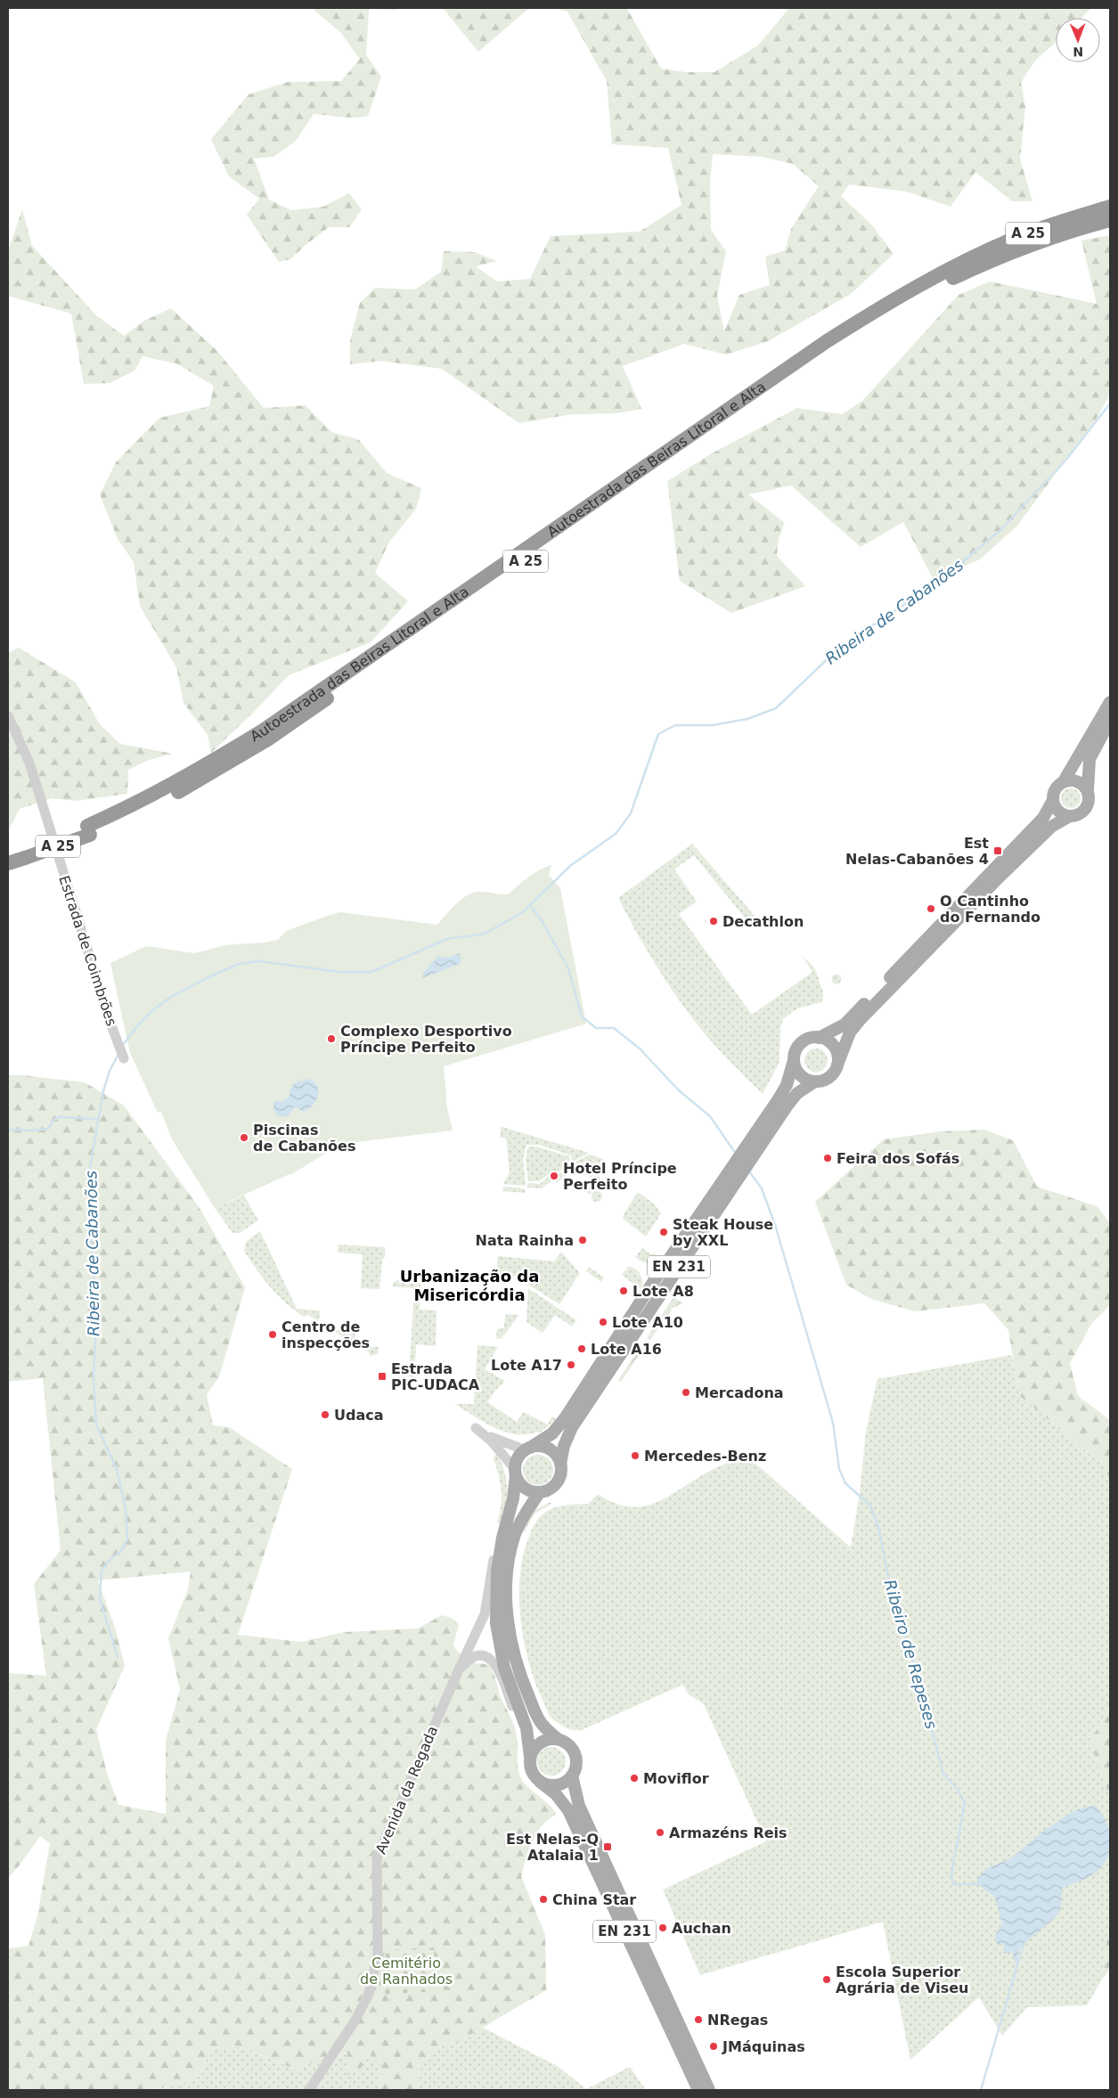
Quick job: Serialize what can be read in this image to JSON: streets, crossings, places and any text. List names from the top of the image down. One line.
{"streets":{"highway":["A 25","Autoestrada das Beiras Litoral e Alta"],"main road":["EN 231"],"street":["Estrada de Coimbrões","Avenida da Regada"]},"crossings":[["EN 231","Avenida da Regada"]],"districts":["Urbanização da Misericórdia"],"water":["Ribeira de Cabanões","Ribeiro de Repeses"],"parks":["Cemitério de Ranhados"],"places":{"transit":["Est Nelas-Cabanões 4","Estrada PIC-UDACA","Est Nelas-Q Atalaia 1"],"other":["O Cantinho do Fernando","Decathlon","Complexo Desportivo Príncipe Perfeito","Piscinas de Cabanões","Feira dos Sofás","Hotel Príncipe Perfeito","Steak House by XXL","Nata Rainha","Lote A8","Lote A10","Centro de inspecções","Lote A16","Lote A17","Mercadona","Udaca","Mercedes-Benz","Moviflor","Armazéns Reis","China Star","Auchan","Escola Superior Agrária de Viseu","NRegas","JMáquinas"]},"north":"bottom"}
